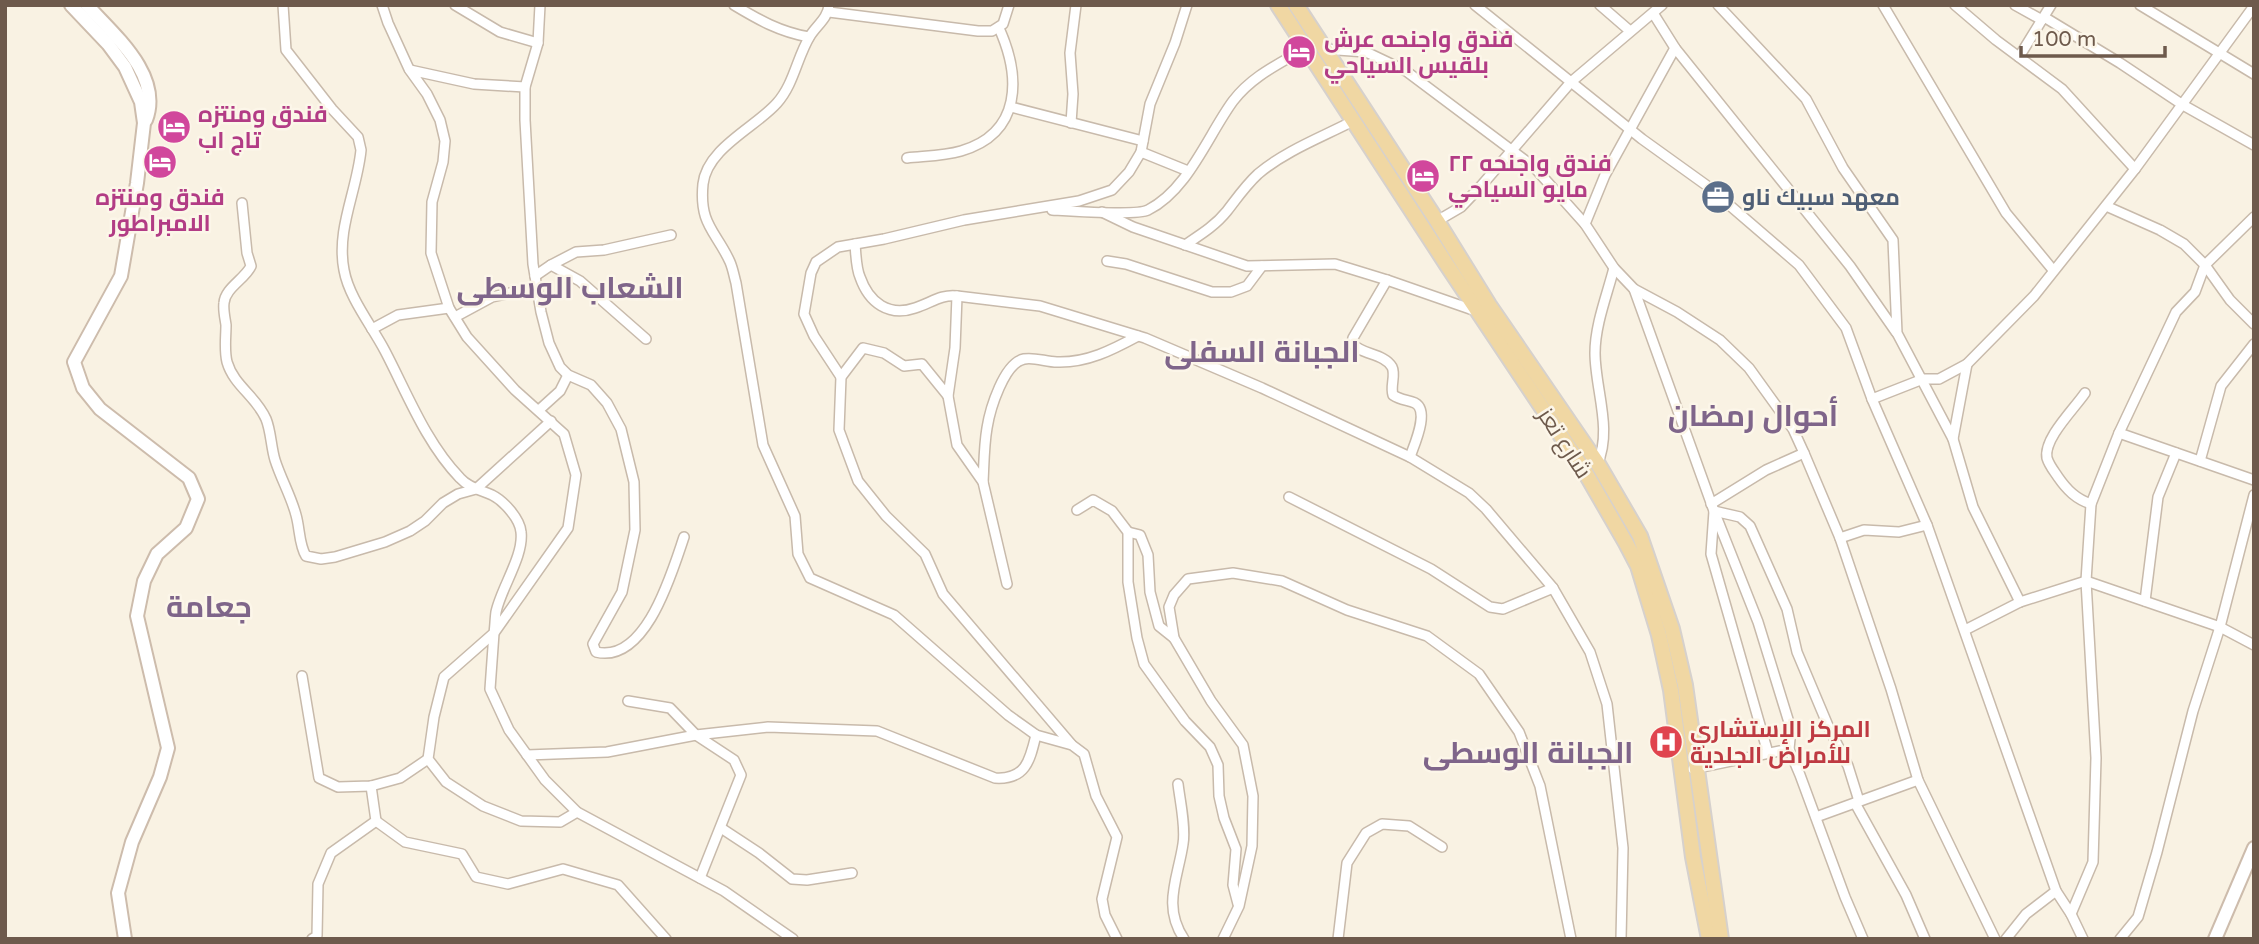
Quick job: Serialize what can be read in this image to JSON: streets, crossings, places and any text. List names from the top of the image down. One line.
{"streets":{"main road":["شارع تعز"]},"districts":["الشعاب الوسطى","الجبانة السفلى","أحوال رمضان","جعامة","الجبانة الوسطى"],"places":{"hotel":["فندق واجنحه عرش بلقيس السياحي","فندق ومنتزه تاج اب","فندق ومنتزه الامبراطور","فندق واجنحه ٢٢ مايو السياحي"],"office":["معهد سبيك ناو"],"hospital":["المركز الإستشاري للأمراض الجلدية"]},"scale_bar":"100 m"}
